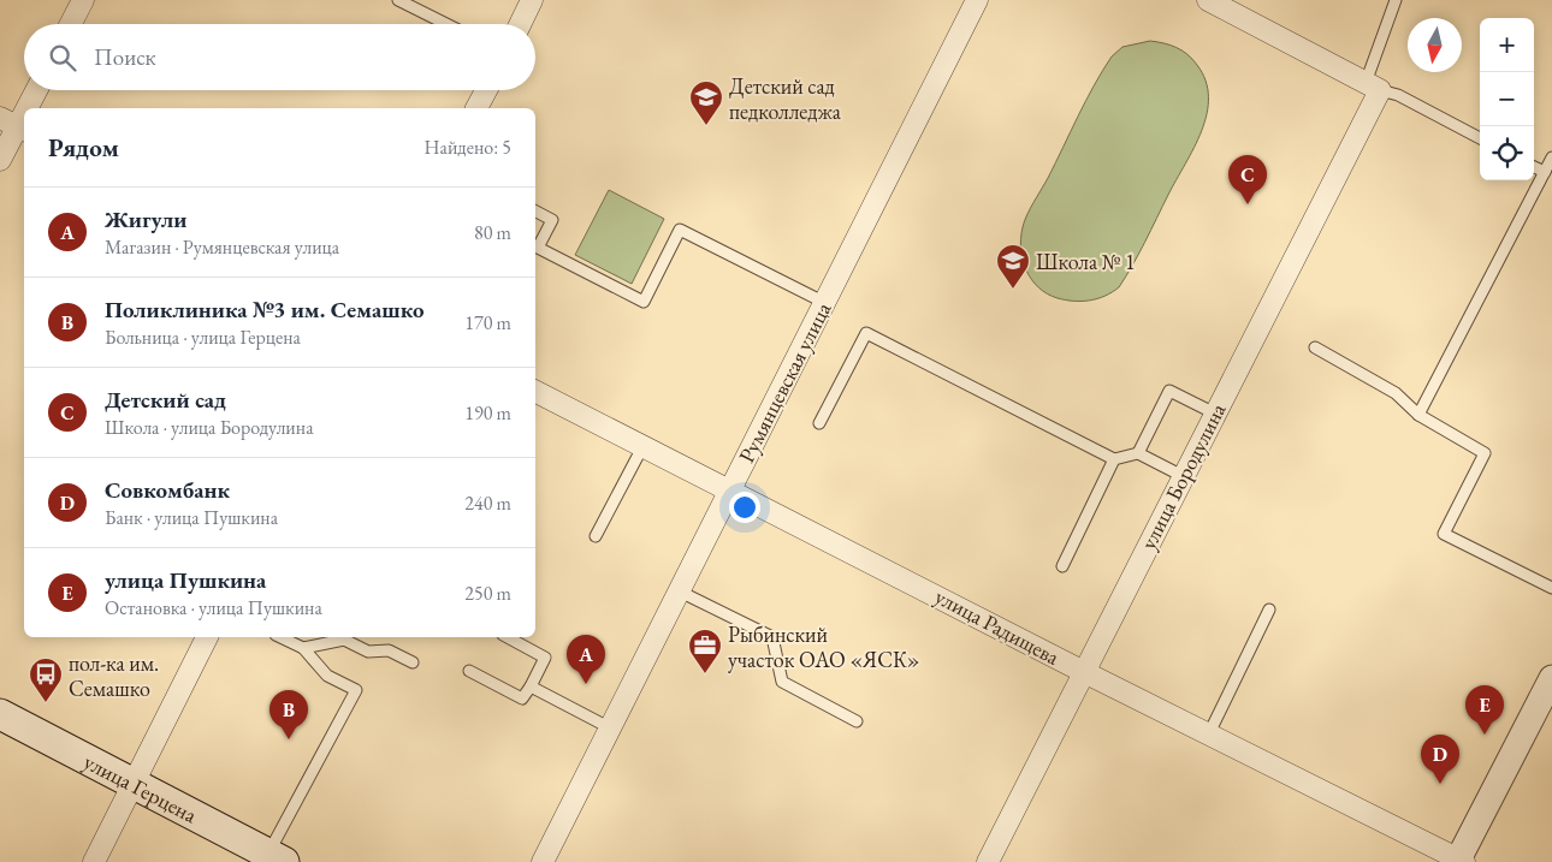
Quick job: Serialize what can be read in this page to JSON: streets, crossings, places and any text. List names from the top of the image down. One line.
{"streets":{"main road":["улица Герцена"],"street":["Румянцевская улица","улица Бородулина","улица Радищева"]},"crossings":[["Румянцевская улица","улица Радищева"],["улица Бородулина","улица Радищева"]],"places":{"school or university":["Детский сад педколледжа","Школа № 1"],"office":["Рыбинский участок ОАО «ЯСК»"],"bus stop":["пол-ка им. Семашко"]},"north":"bottom","page":{"map_buttons":["+","−"],"search":"Поиск","heading":["Рядом","Найдено: 5"],"pins":["C","A","E","B","D"],"list":[{"mark":"A","name":"Жигули","note":"Магазин · Румянцевская улица","value":"80 m"},{"mark":"B","name":"Поликлиника №3 им. Семашко","note":"Больница · улица Герцена","value":"170 m"},{"mark":"C","name":"Детский сад","note":"Школа · улица Бородулина","value":"190 m"},{"mark":"D","name":"Совкомбанк","note":"Банк · улица Пушкина","value":"240 m"},{"mark":"E","name":"улица Пушкина","note":"Остановка · улица Пушкина","value":"250 m"}]}}
